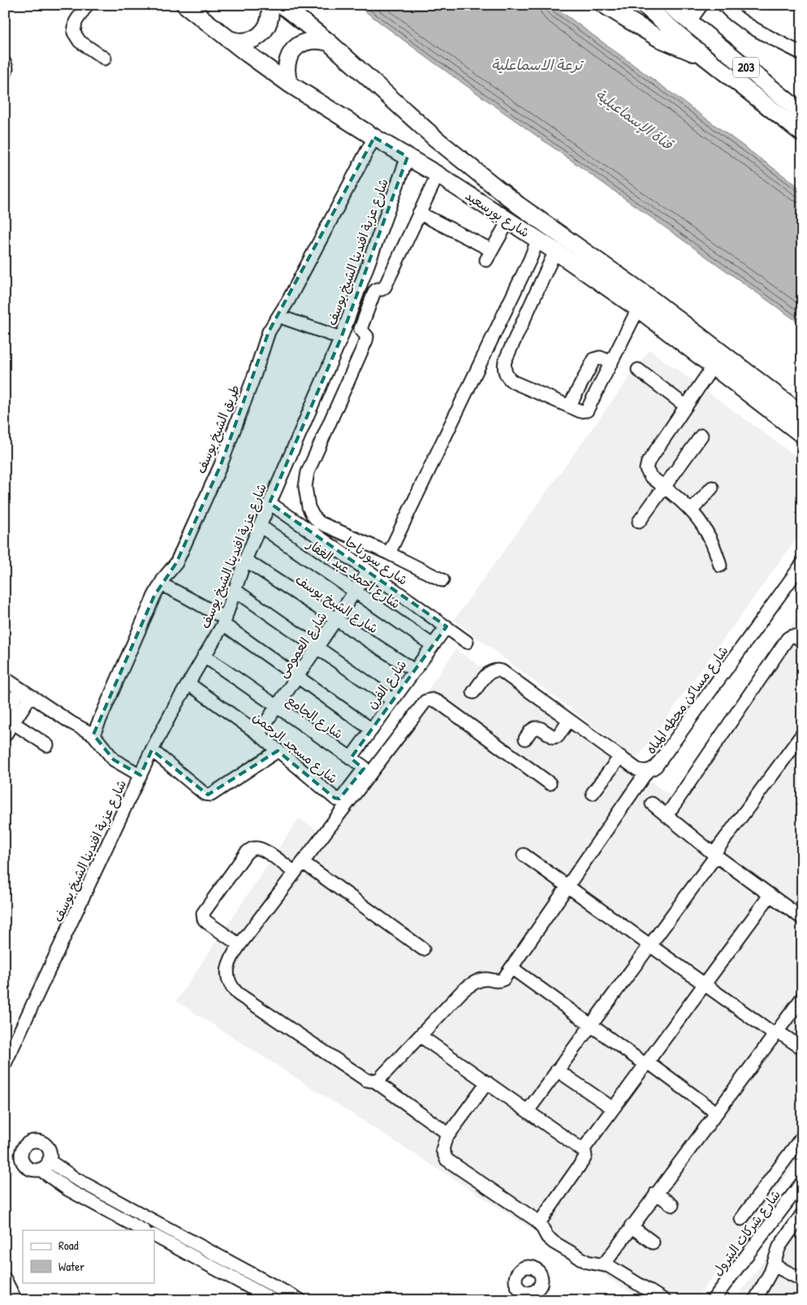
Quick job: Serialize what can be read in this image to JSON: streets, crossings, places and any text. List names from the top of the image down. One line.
{"streets":{"main road":["203","شارع بورسعيد"],"street":["شارع عزبة افندينا الشيخ يوسف","طريق الشيخ يوسف","شارع سورناجا","شارع احمد عبد الغفار","شارع الشيخ يوسف","شارع العمومى","شارع الفرن","شارع مساكن محطه المياه","شارع الجامع","شارع مسجد الرحمن","شارع شركات البترول"]},"crossings":[["شارع بورسعيد","شارع عزبة افندينا الشيخ يوسف"],["شارع بورسعيد","طريق الشيخ يوسف"],["شارع عزبة افندينا الشيخ يوسف","شارع سورناجا"],["شارع عزبة افندينا الشيخ يوسف","شارع احمد عبد الغفار"],["شارع عزبة افندينا الشيخ يوسف","شارع الشيخ يوسف"],["شارع عزبة افندينا الشيخ يوسف","شارع الجامع"],["شارع عزبة افندينا الشيخ يوسف","شارع مسجد الرحمن"],["شارع سورناجا","شارع العمومى"],["شارع سورناجا","شارع الفرن"],["شارع احمد عبد الغفار","شارع العمومى"],["شارع احمد عبد الغفار","شارع الفرن"],["شارع الشيخ يوسف","شارع العمومى"],["شارع الشيخ يوسف","شارع الفرن"],["شارع العمومى","شارع الجامع"],["شارع العمومى","شارع مسجد الرحمن"],["شارع الفرن","شارع الجامع"],["شارع الفرن","شارع مسجد الرحمن"],["شارع الجامع","شارع مسجد الرحمن"]],"water":["ترعة الاسماعلية","قناة الإسماعيلية"],"legend":["Road","Water"]}
